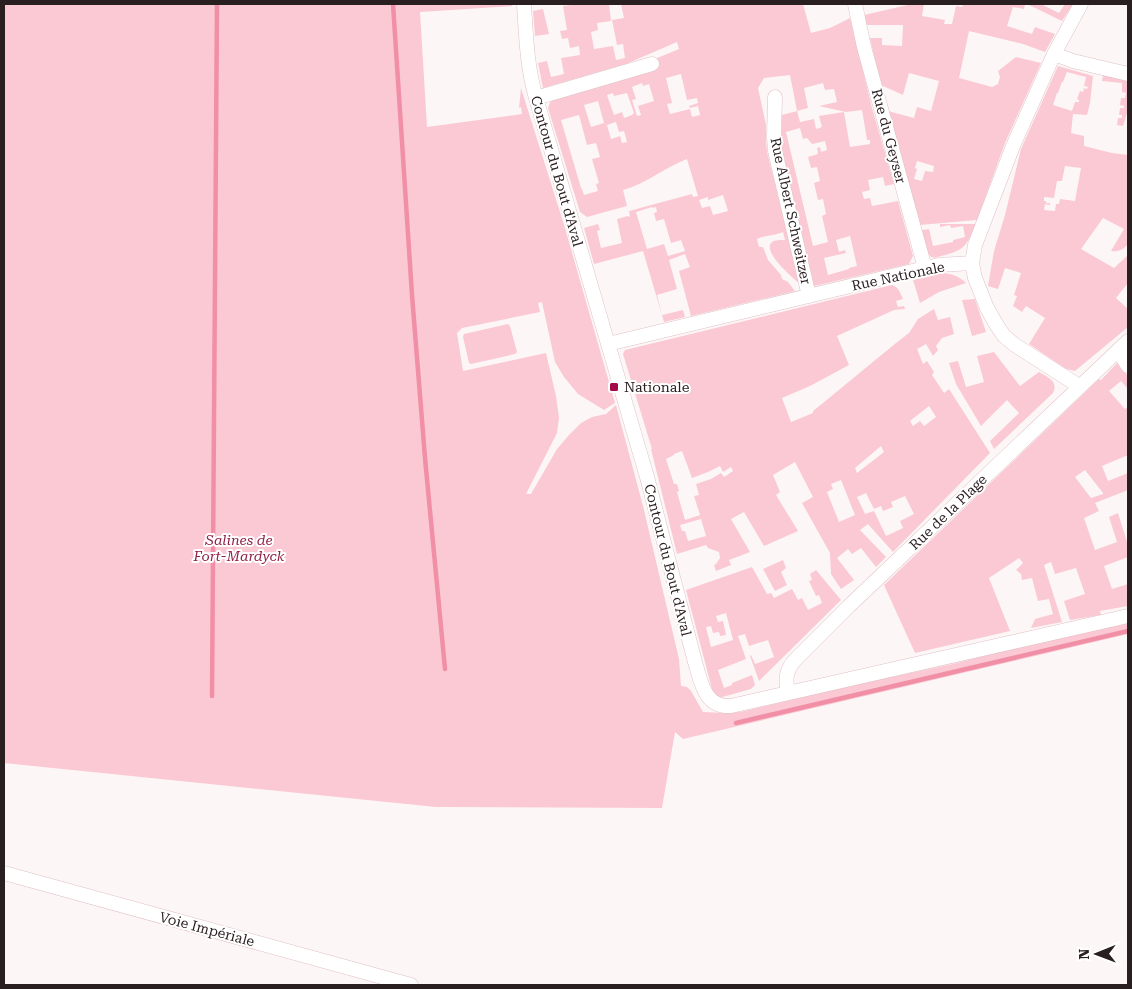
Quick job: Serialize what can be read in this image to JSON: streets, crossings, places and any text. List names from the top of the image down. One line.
{"streets":{"street":["Rue du Geyser","Contour du Bout d'Aval","Rue Albert Schweitzer","Rue Nationale","Rue de la Plage","Voie Impériale"]},"crossings":[["Rue du Geyser","Rue Nationale"],["Contour du Bout d'Aval","Rue Nationale"],["Contour du Bout d'Aval","Rue de la Plage"],["Rue Albert Schweitzer","Rue Nationale"]],"parks":["Salines de Fort-Mardyck"],"places":{"transit":["Nationale"]},"north":"left"}
